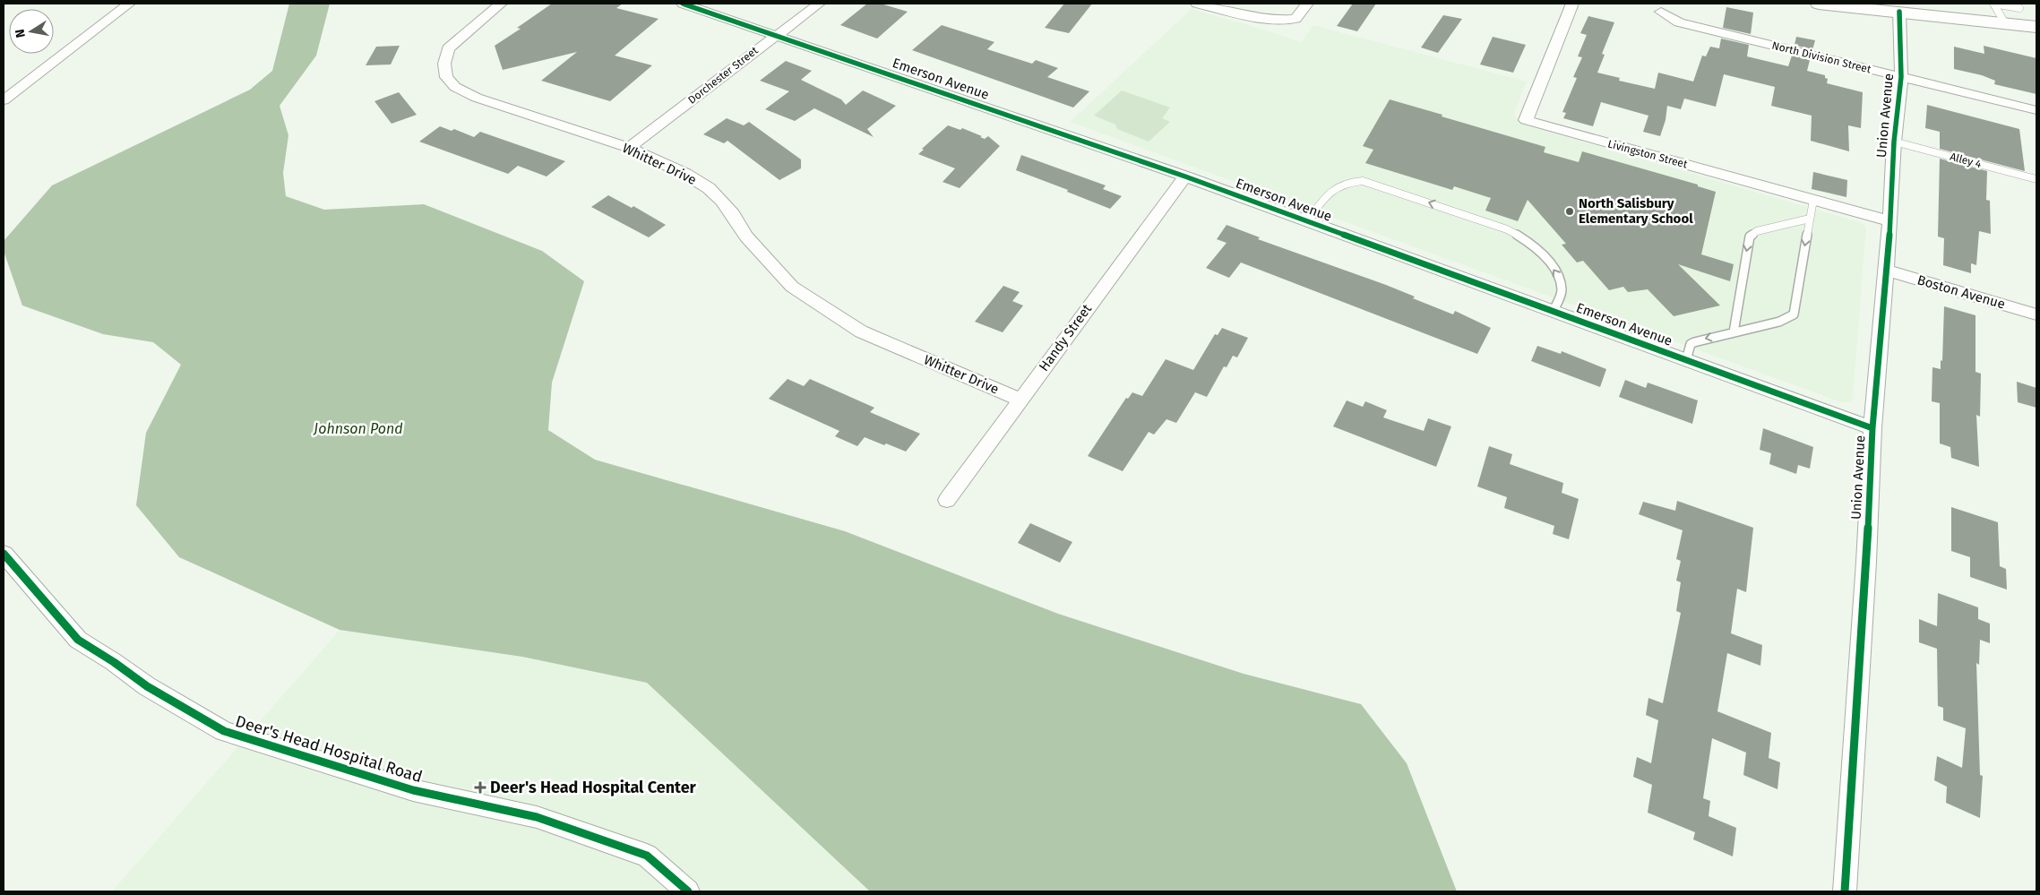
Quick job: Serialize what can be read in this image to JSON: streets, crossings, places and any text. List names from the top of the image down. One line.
{"streets":{"street":["North Division Street","Dorchester Street","Emerson Avenue","Union Avenue","Livingston Street","Whitter Drive","Boston Avenue","Handy Street","Deer's Head Hospital Road"],"lane":["Alley 4"]},"crossings":[["North Division Street","Union Avenue"],["Dorchester Street","Emerson Avenue"],["Dorchester Street","Whitter Drive"],["Emerson Avenue","Union Avenue"],["Emerson Avenue","Handy Street"],["Union Avenue","Livingston Street"],["Union Avenue","Alley 4"],["Union Avenue","Boston Avenue"],["Whitter Drive","Handy Street"]],"water":["Johnson Pond"],"places":{"other":["North Salisbury Elementary School"],"health":["Deer's Head Hospital Center"]},"north":"left"}
